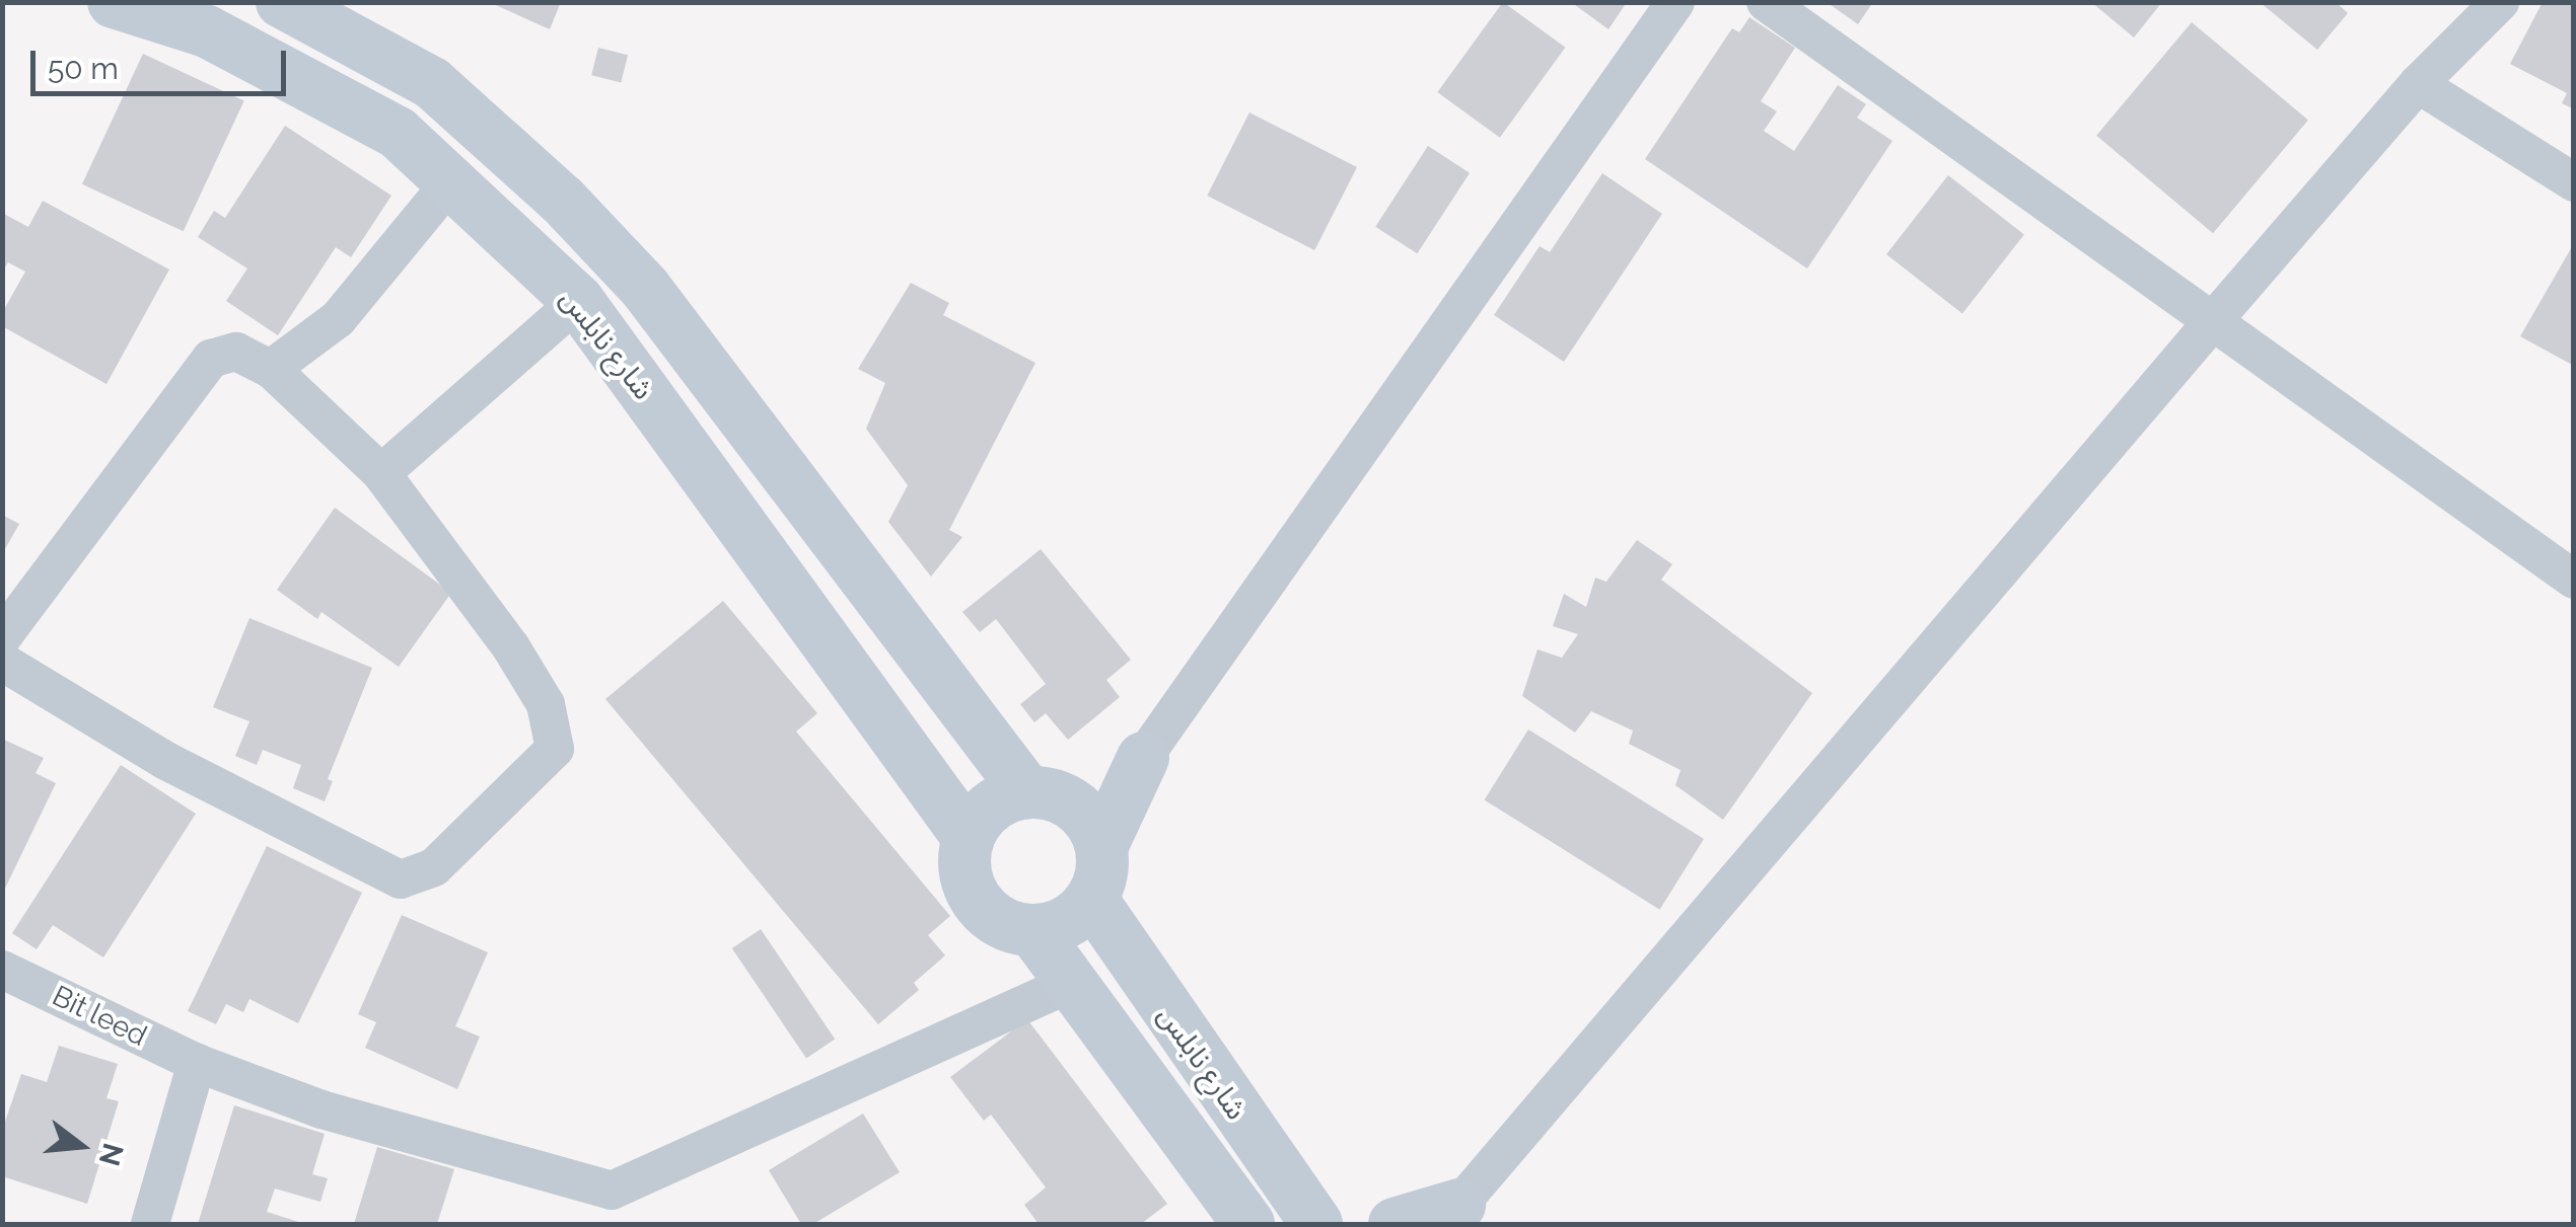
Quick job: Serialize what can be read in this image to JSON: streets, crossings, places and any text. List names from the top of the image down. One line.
{"streets":{"main road":["شارع نابلس"],"street":["Bit leed"]},"scale_bar":"50 m","north":"right"}
